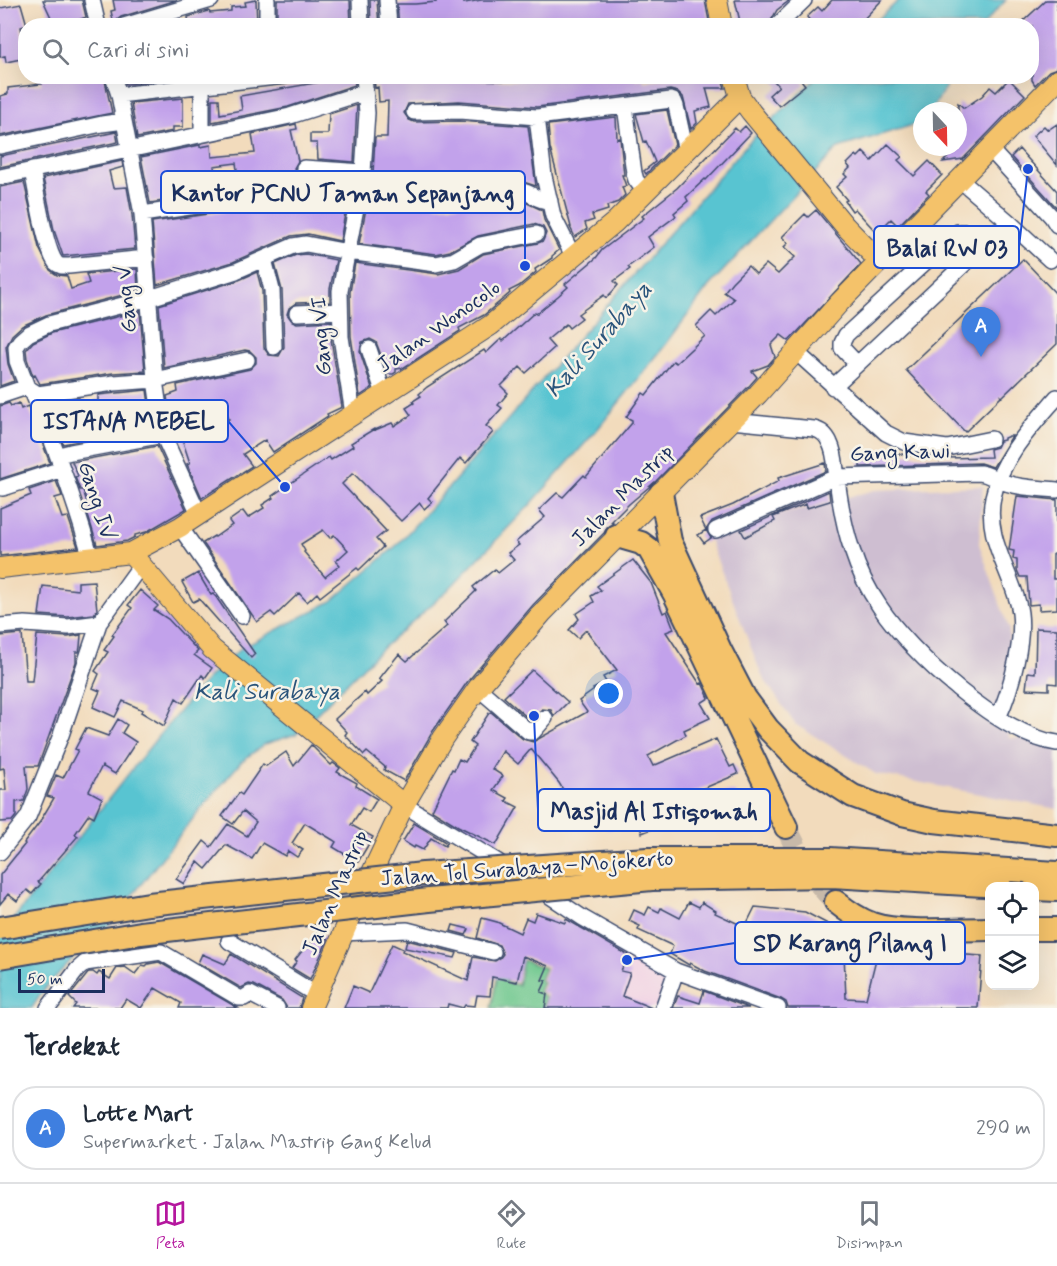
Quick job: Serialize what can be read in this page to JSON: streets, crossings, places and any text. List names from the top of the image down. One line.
{"streets":{"highway":["Jalan Tol Surabaya–Mojokerto"],"main road":["Jalan Wonocolo","Jalan Mastrip"],"street":["Gang V","Gang VI","Gang Kawi","Gang IV"]},"crossings":[["Gang V","Jalan Wonocolo"],["Gang V","Gang IV"],["Jalan Wonocolo","Gang VI"]],"water":["Kali Surabaya"],"places":["Balai RW 03","Kantor PCNU Taman Sepanjang","ISTANA MEBEL","Masjid Al Istiqomah","SD Karang Pilang I"],"scale_bar":"50 m","north":"bottom","page":{"search":"Cari di sini","pins":"A","scale":"50 m","heading":"Terdekat","list":[{"mark":"A","name":"Lotte Mart","note":"Supermarket · Jalan Mastrip Gang Kelud","value":"290 m"}],"nav":["Peta","Rute","Disimpan"]}}
